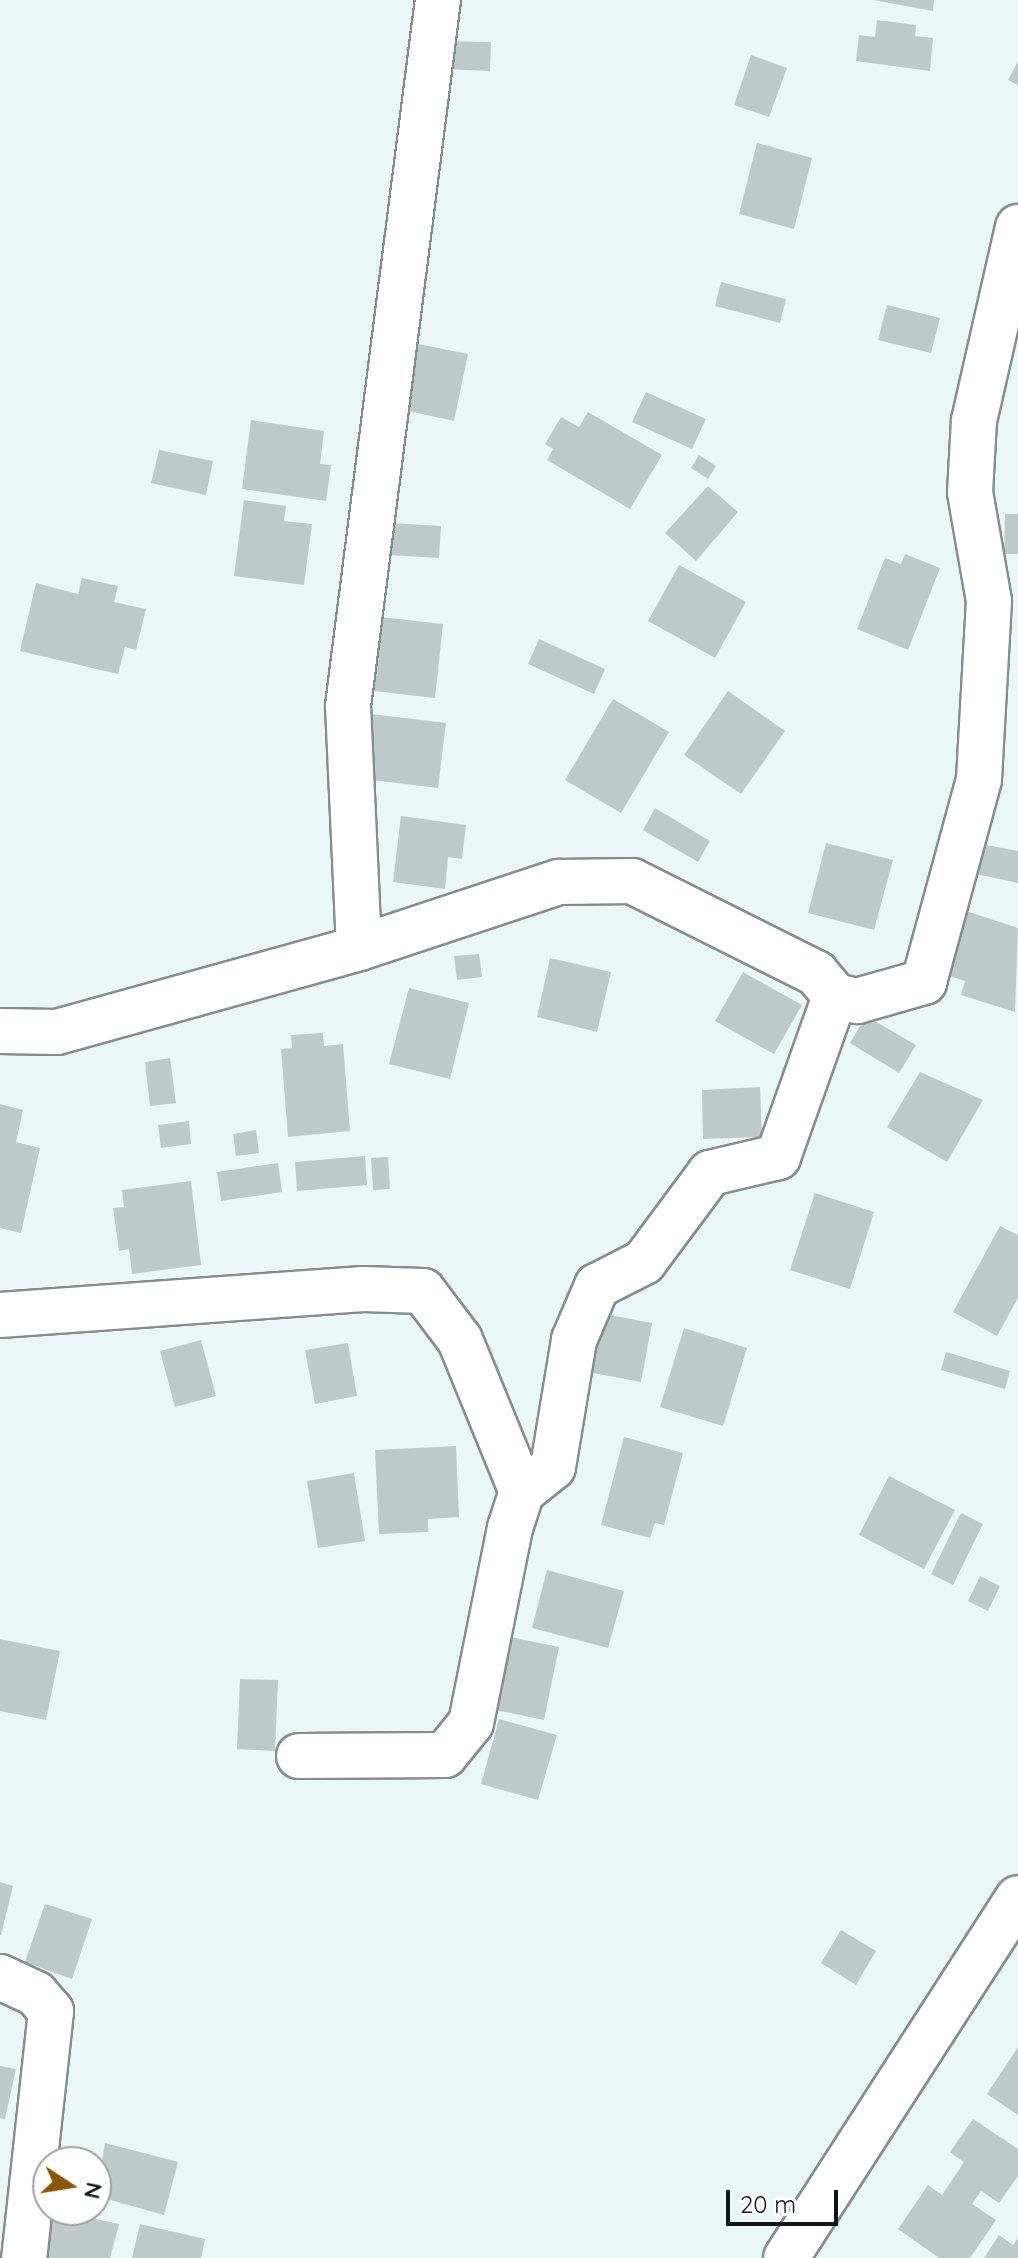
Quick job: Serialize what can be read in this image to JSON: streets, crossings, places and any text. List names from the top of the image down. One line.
{"scale_bar":"20 m","north":"right"}
